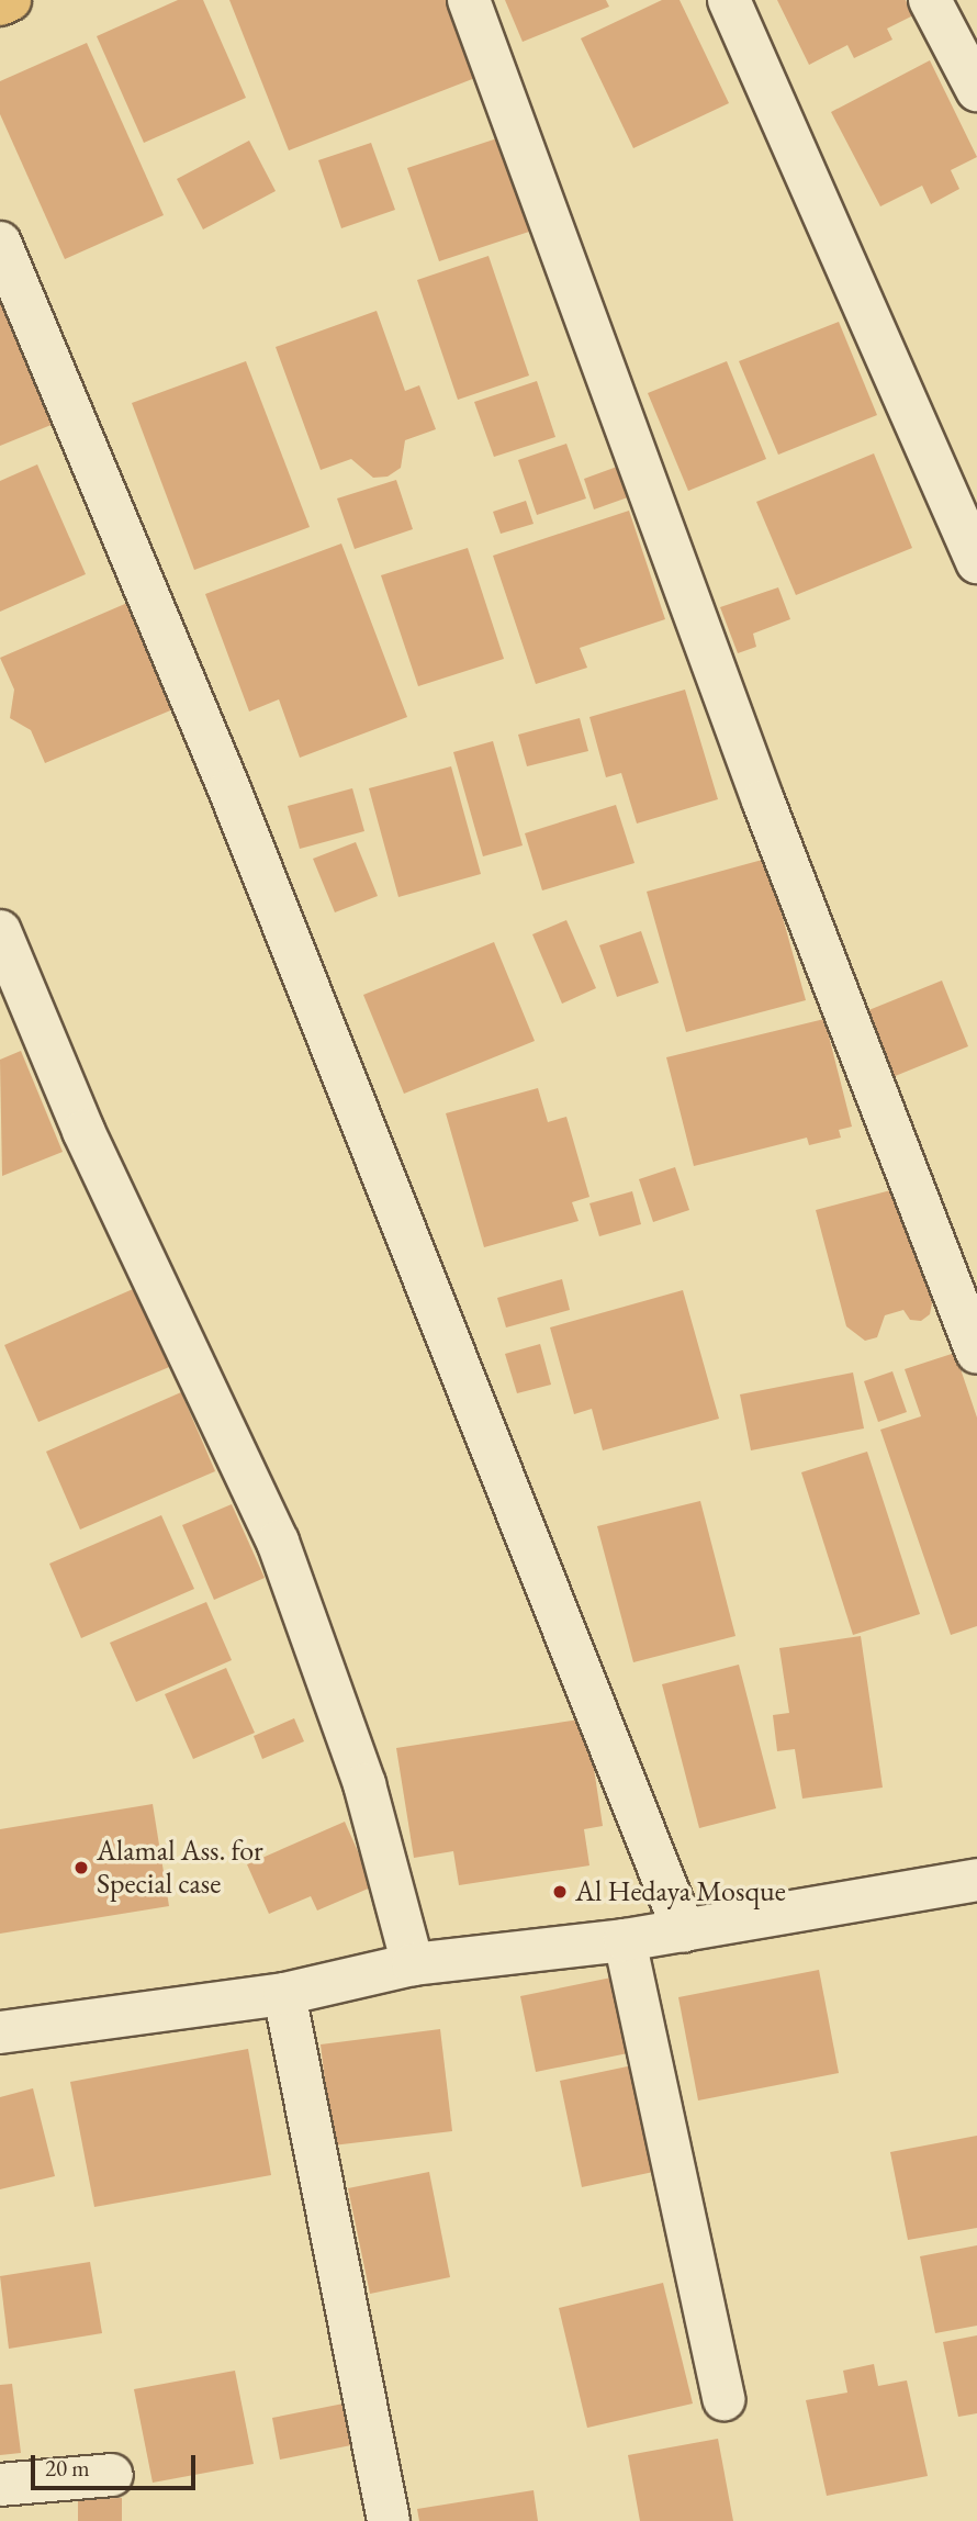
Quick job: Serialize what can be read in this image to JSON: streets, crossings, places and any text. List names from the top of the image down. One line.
{"places":["Alamal Ass. for Special case","Al Hedaya Mosque"],"scale_bar":"20 m"}
